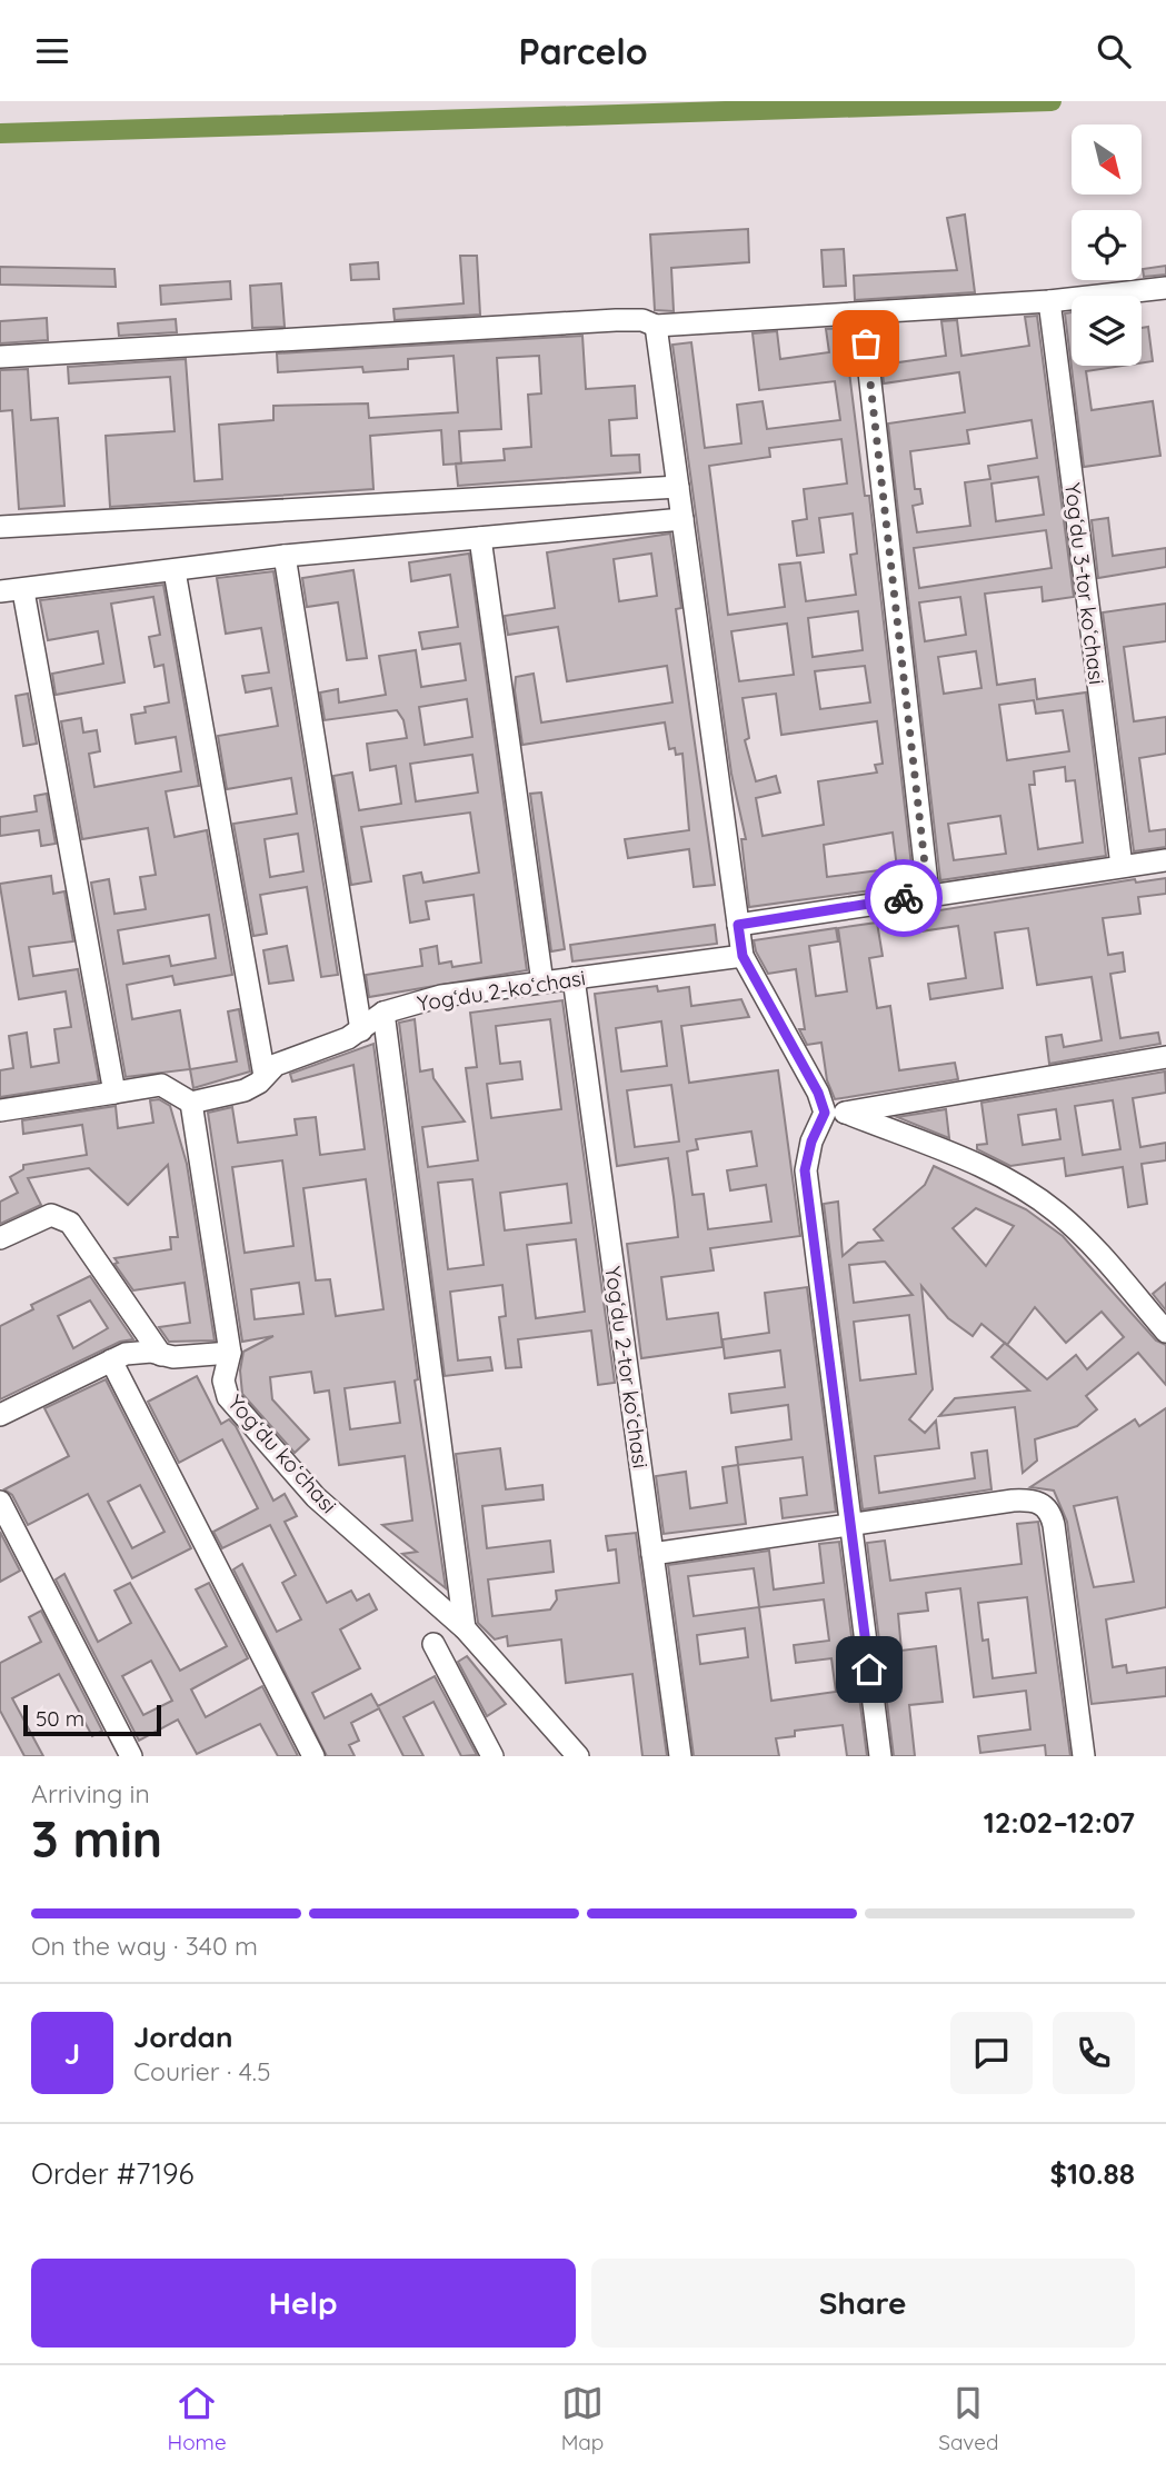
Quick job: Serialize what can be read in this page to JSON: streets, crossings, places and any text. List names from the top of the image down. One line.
{"streets":{"street":["Yogʻdu 3-tor koʻchasi","Yogʻdu 2-koʻchasi","Yogʻdu 2-tor koʻchasi","Yogʻdu koʻchasi"]},"crossings":[["Yogʻdu 2-koʻchasi","Yogʻdu 2-tor koʻchasi"],["Yogʻdu 2-koʻchasi","Yogʻdu koʻchasi"]],"scale_bar":"50 m","north":"bottom right","page":{"header":"Parcelo","scale":"50 m","heading":["3 min","Arriving in","12:02–12:07"],"panel":["Jordan","Courier · 4.5","Order #7196","$10.88"],"bar":"On the way · 340 m","round":"J","buttons":["Help","Share"],"tabs":["Home","Map","Saved"]}}
